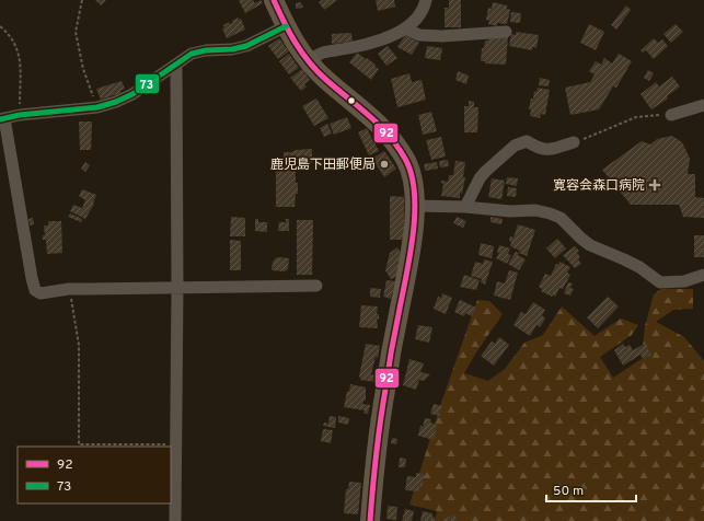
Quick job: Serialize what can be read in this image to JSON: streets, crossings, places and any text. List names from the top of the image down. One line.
{"places":{"other":["鹿児島下田郵便局"],"health":["寛容会森口病院"]},"lines":["transit line 92","transit line 73"],"legend":["92","73"],"scale_bar":"50 m"}
